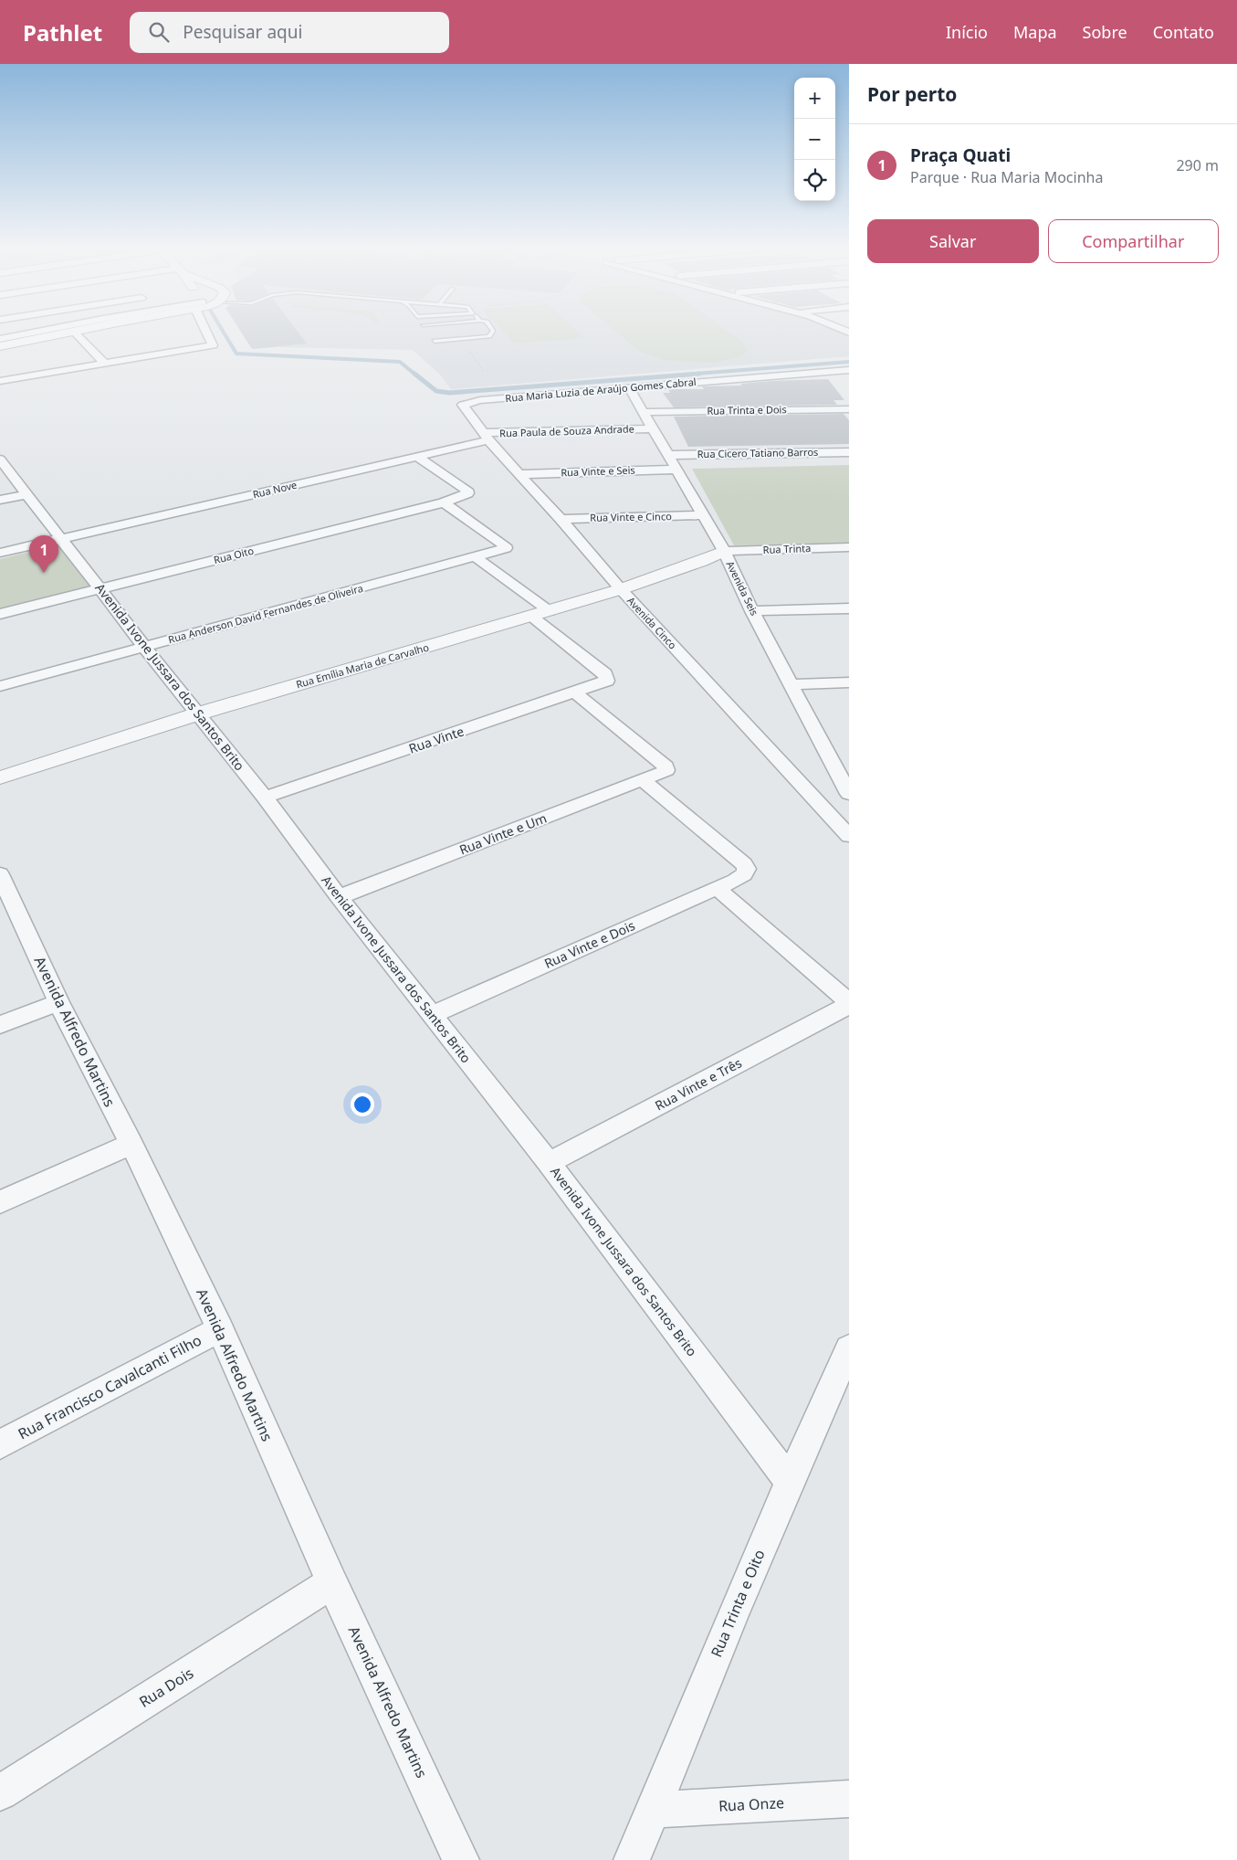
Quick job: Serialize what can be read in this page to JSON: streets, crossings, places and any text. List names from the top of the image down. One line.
{"streets":{"street":["Rua Maria Luzia de Araújo Gomes Cabral","Rua Trinta e Dois","Rua Paula de Souza Andrade","Rua Cicero Tatiano Barros","Rua Vinte e Seis","Rua Nove","Rua Vinte e Cinco","Rua Trinta","Rua Oito","Avenida Seis","Rua Anderson David Fernandes de Oliveira","Avenida Cinco","Rua Emília Maria de Carvalho","Avenida Ivone Jussara dos Santos Brito","Rua Vinte","Rua Vinte e Um","Rua Vinte e Dois","Avenida Alfredo Martins","Rua Vinte e Três","Rua Francisco Cavalcanti Filho","Rua Trinta e Oito","Rua Dois","Rua Onze"]},"crossings":[["Rua Maria Luzia de Araújo Gomes Cabral","Avenida Seis"],["Rua Maria Luzia de Araújo Gomes Cabral","Avenida Cinco"],["Rua Trinta e Dois","Avenida Seis"],["Rua Paula de Souza Andrade","Rua Nove"],["Rua Paula de Souza Andrade","Avenida Seis"],["Rua Paula de Souza Andrade","Avenida Cinco"],["Rua Cicero Tatiano Barros","Avenida Seis"],["Rua Vinte e Seis","Avenida Seis"],["Rua Vinte e Seis","Avenida Cinco"],["Rua Nove","Rua Oito"],["Rua Nove","Avenida Cinco"],["Rua Nove","Avenida Ivone Jussara dos Santos Brito"],["Rua Vinte e Cinco","Avenida Seis"],["Rua Vinte e Cinco","Avenida Cinco"],["Rua Trinta","Avenida Seis"],["Rua Trinta","Rua Emília Maria de Carvalho"],["Rua Oito","Rua Anderson David Fernandes de Oliveira"],["Rua Oito","Avenida Ivone Jussara dos Santos Brito"],["Avenida Seis","Rua Emília Maria de Carvalho"],["Rua Anderson David Fernandes de Oliveira","Avenida Ivone Jussara dos Santos Brito"],["Avenida Cinco","Rua Emília Maria de Carvalho"],["Rua Emília Maria de Carvalho","Avenida Ivone Jussara dos Santos Brito"],["Rua Emília Maria de Carvalho","Rua Vinte"],["Avenida Ivone Jussara dos Santos Brito","Rua Vinte"],["Avenida Ivone Jussara dos Santos Brito","Rua Vinte e Um"],["Avenida Ivone Jussara dos Santos Brito","Rua Vinte e Dois"],["Avenida Ivone Jussara dos Santos Brito","Rua Vinte e Três"],["Avenida Ivone Jussara dos Santos Brito","Rua Trinta e Oito"],["Rua Vinte","Rua Vinte e Um"],["Rua Vinte e Um","Rua Vinte e Dois"],["Avenida Alfredo Martins","Rua Francisco Cavalcanti Filho"],["Avenida Alfredo Martins","Rua Dois"],["Rua Trinta e Oito","Rua Onze"]],"page":{"header":"Pathlet","search":"Pesquisar aqui","nav":["Início","Mapa","Sobre","Contato"],"heading":"Por perto","map_buttons":["+","−"],"list":[{"mark":"1","name":"Praça Quati","note":"Parque · Rua Maria Mocinha","value":"290 m"}],"buttons":["Salvar","Compartilhar"],"pins":"1"}}
